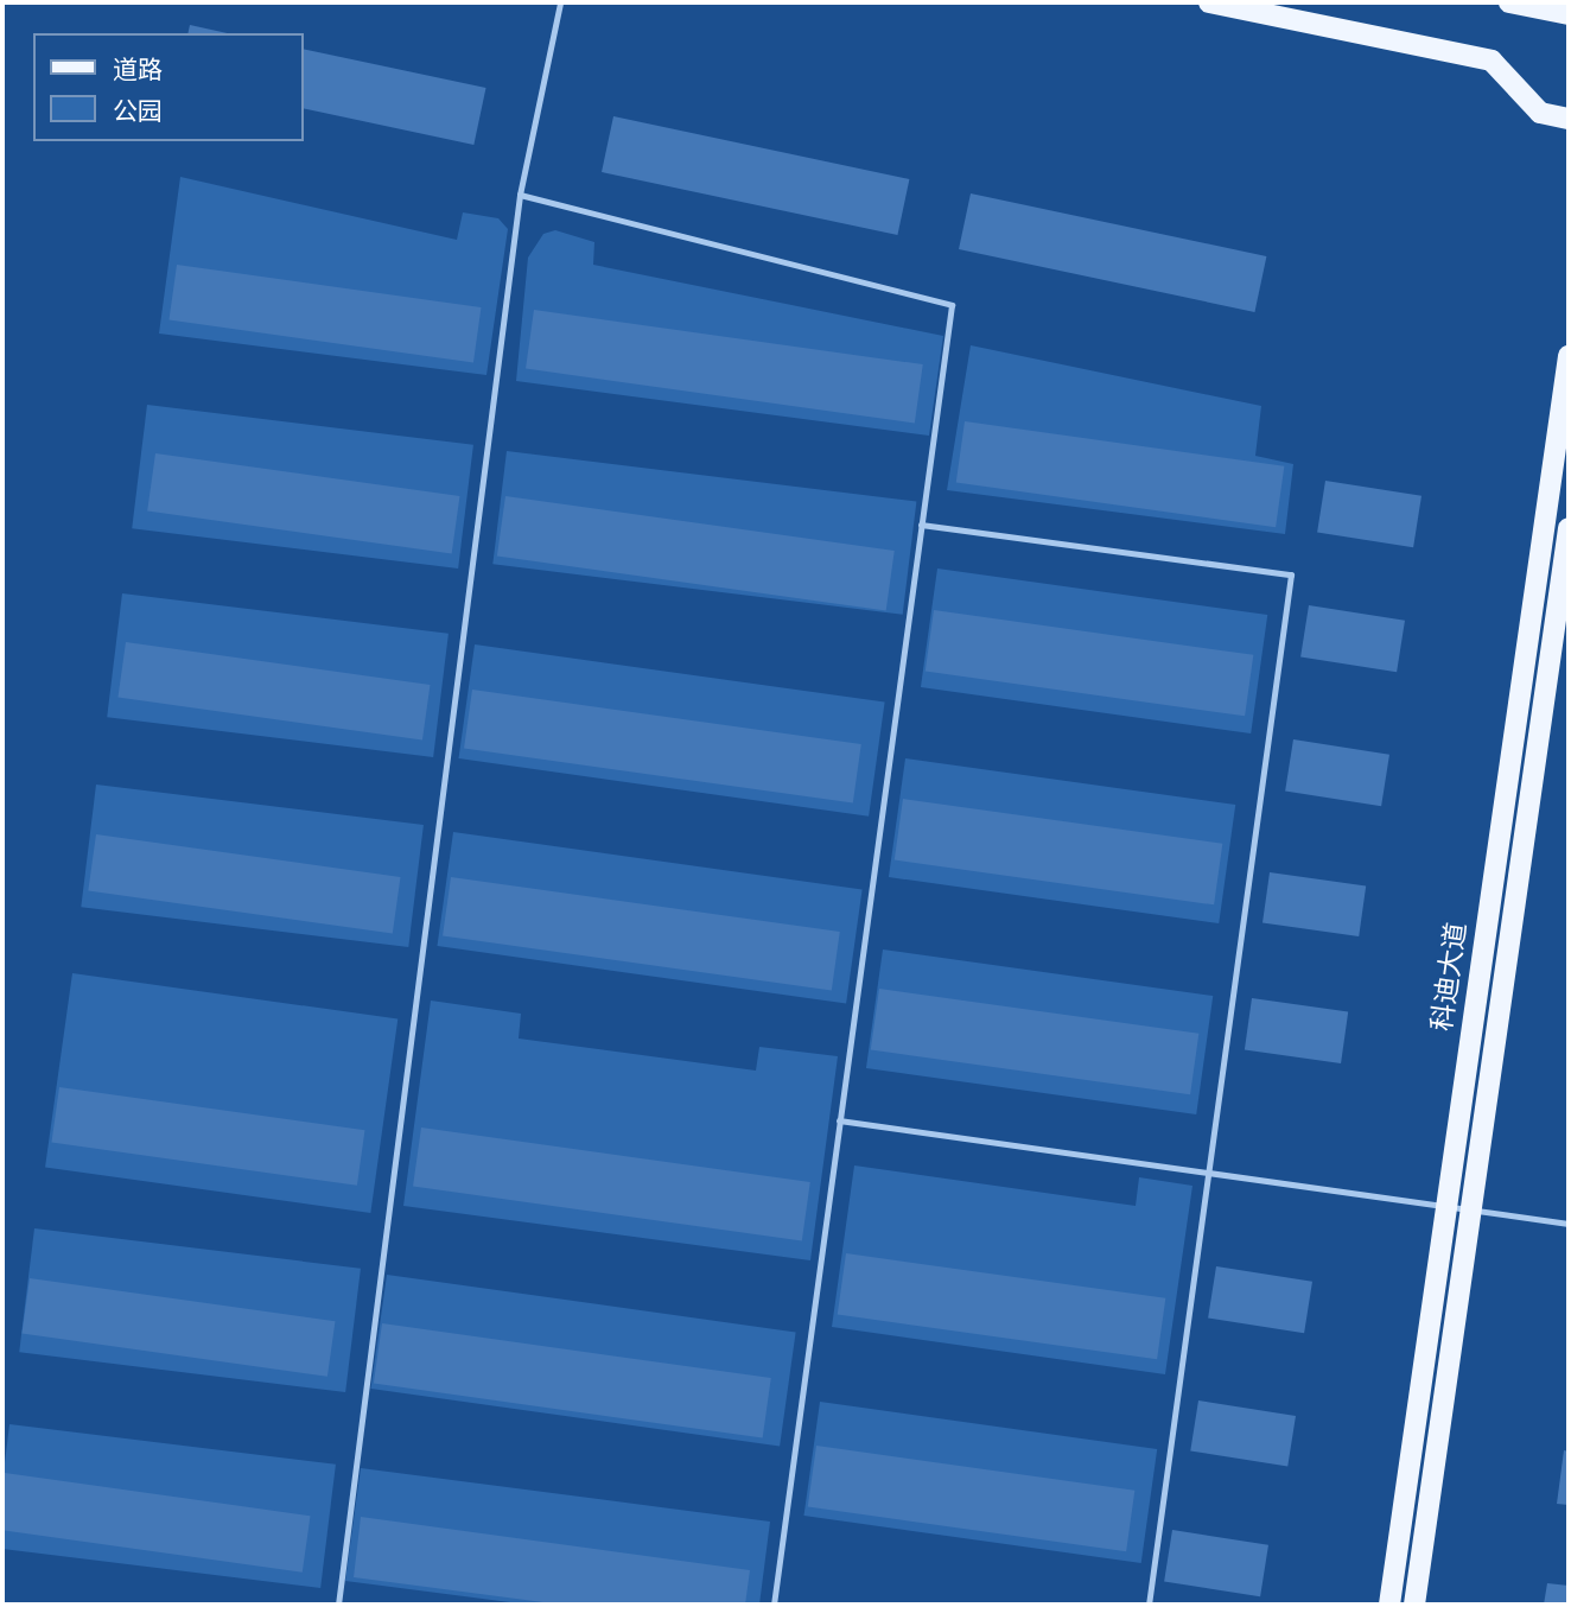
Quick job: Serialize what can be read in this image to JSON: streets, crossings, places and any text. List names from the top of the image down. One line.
{"streets":{"main road":["科迪大道"]},"legend":["道路","公园"]}
